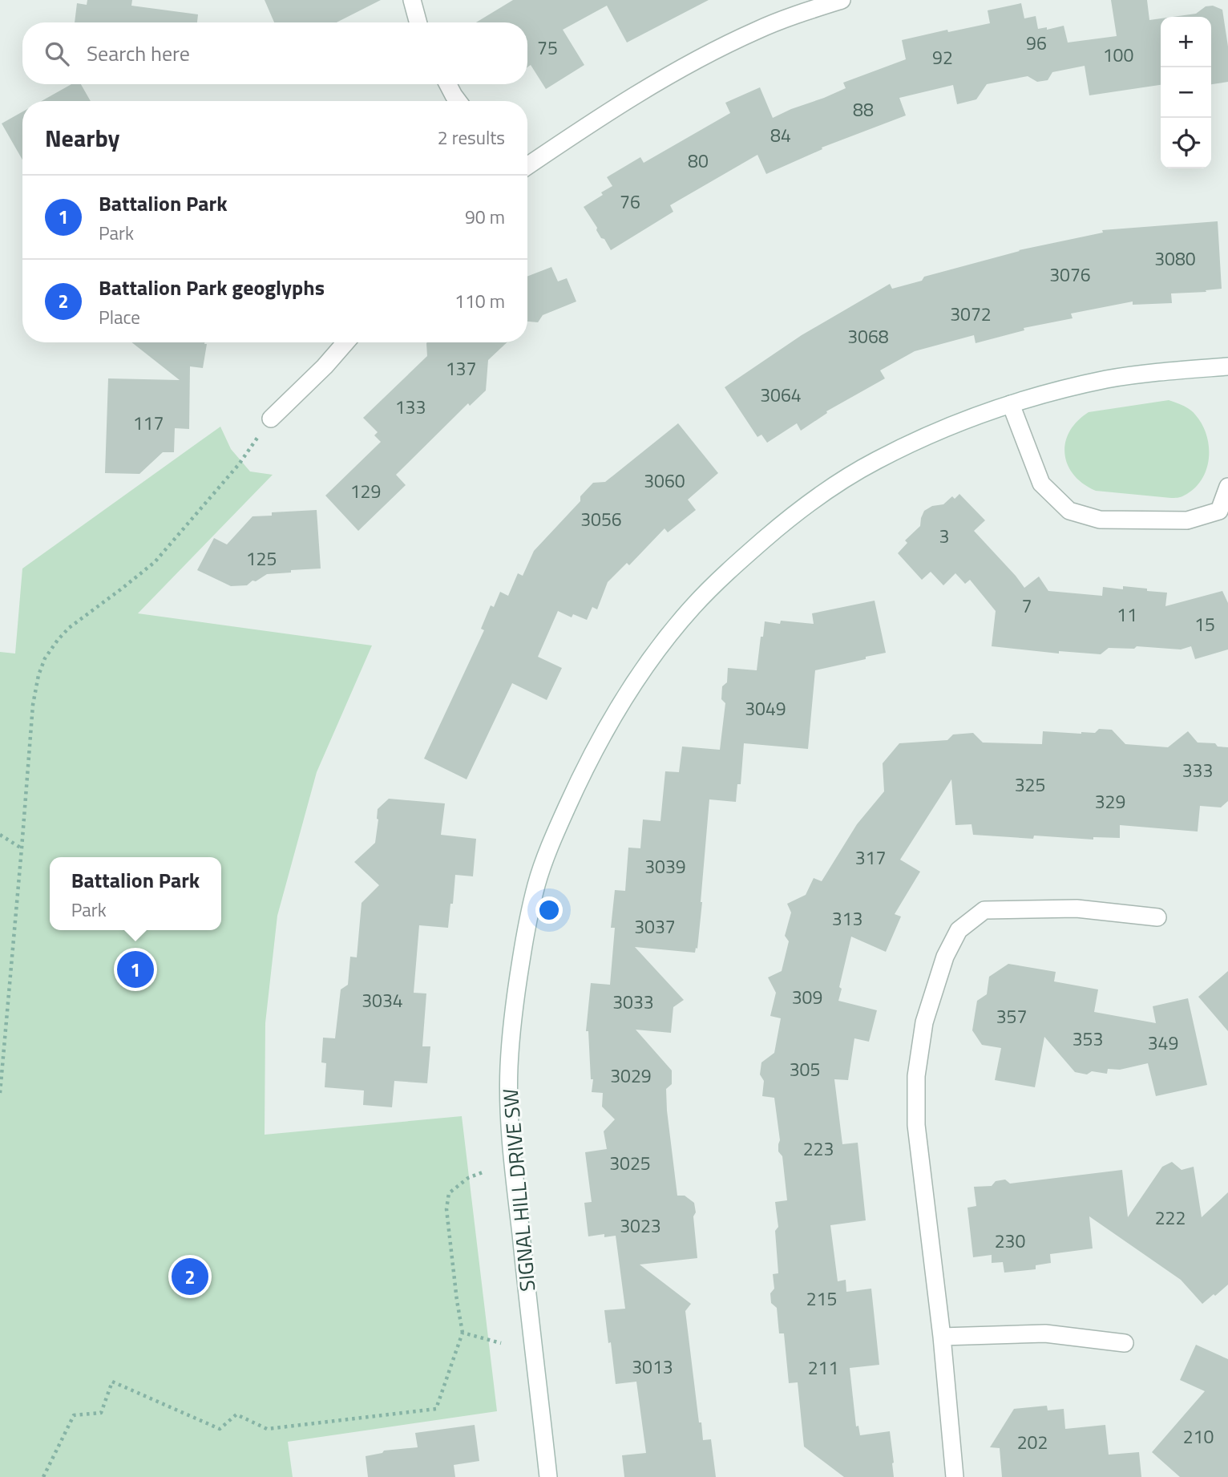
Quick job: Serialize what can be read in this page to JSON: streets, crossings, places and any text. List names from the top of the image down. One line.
{"streets":{"street":["SIGNAL HILL DRIVE SW"]},"house_numbers":["96","75","100","92","88","84","80","76","3080","3076","3072","3068","137","3064","133","117","3060","129","3056","3","125","7","11","15","3049","333","325","329","317","3039","313","3037","309","3034","3033","357","353","349","305","3029","223","3025","222","3023","230","215","3013","211","210","202"],"page":{"map_buttons":["+","−"],"search":"Search here","heading":["Nearby","2 results"],"list":[{"mark":"1","name":"Battalion Park","note":"Park","value":"90 m"},{"mark":"2","name":"Battalion Park geoglyphs","note":"Place","value":"110 m"}],"popup":["Battalion Park","Park"],"pins":["1","2"]}}
